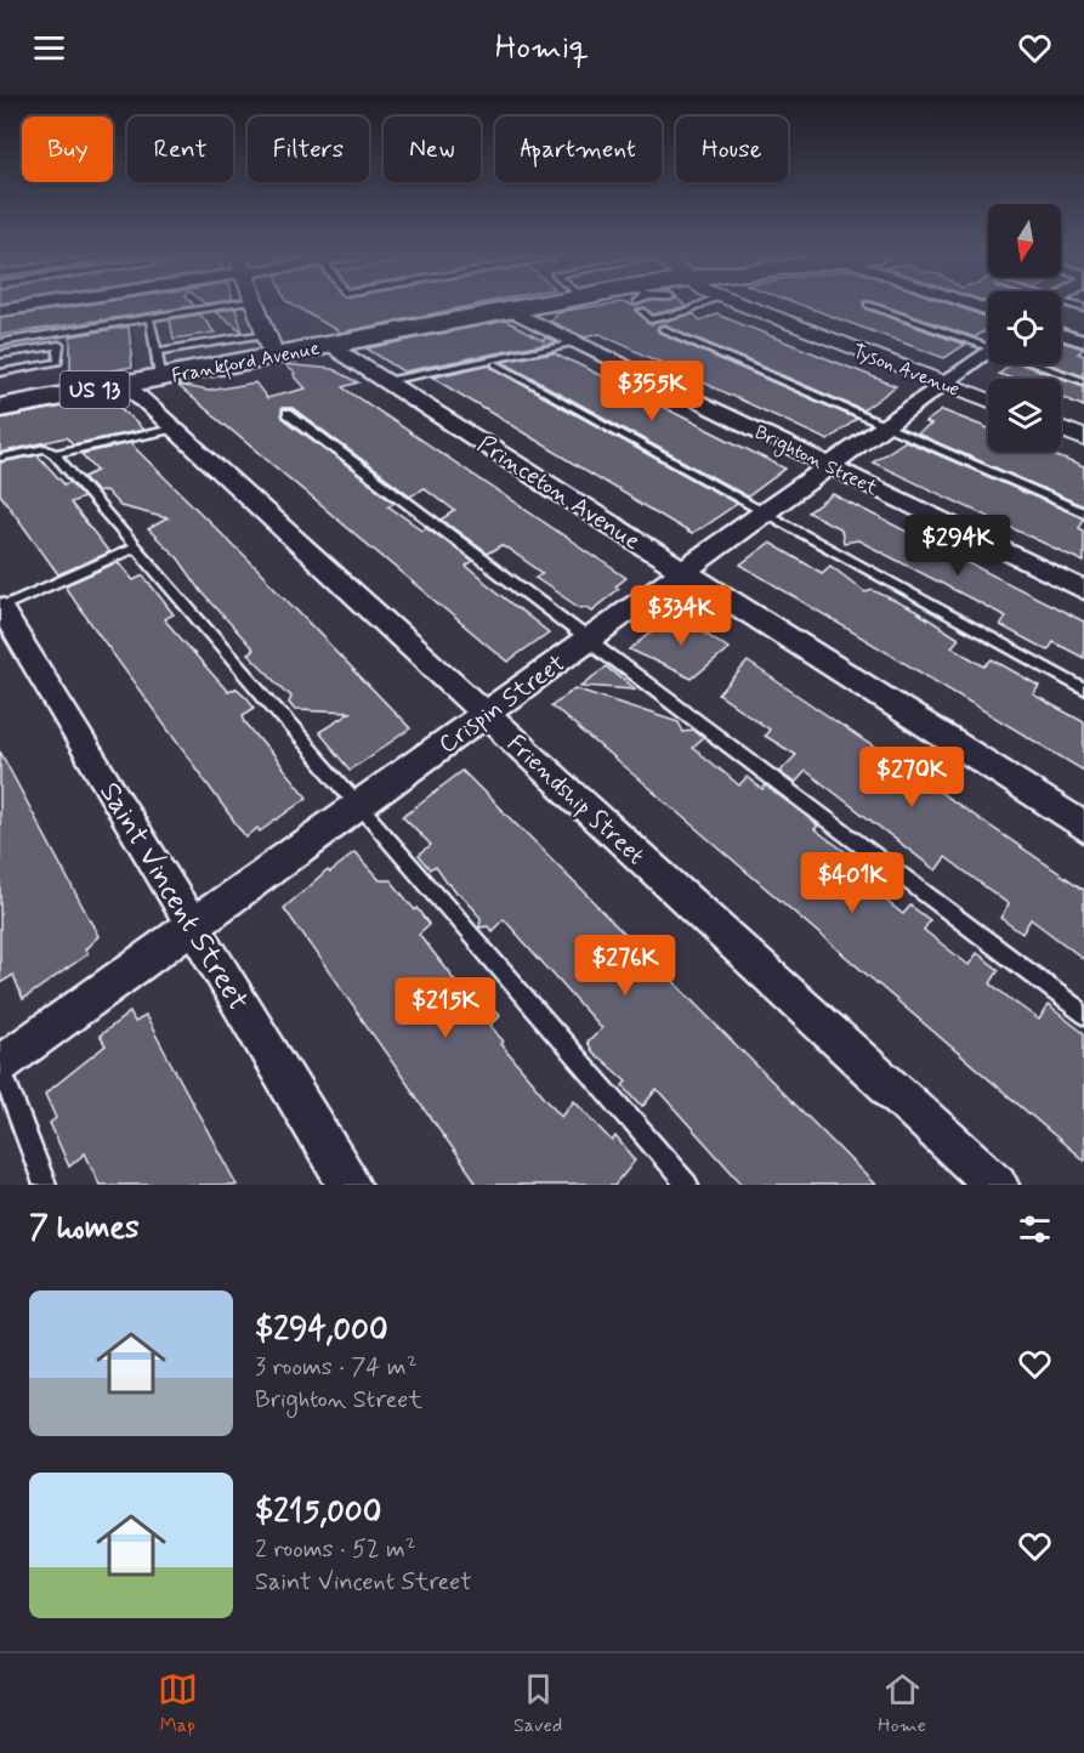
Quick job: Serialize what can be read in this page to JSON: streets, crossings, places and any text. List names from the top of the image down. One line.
{"streets":{"main road":["Frankford Avenue","US 13"],"street":["Tyson Avenue","Brighton Street","Princeton Avenue","Crispin Street","Friendship Street","Saint Vincent Street"]},"crossings":[["Frankford Avenue","Brighton Street"],["Frankford Avenue","Princeton Avenue"],["Frankford Avenue","Friendship Street"],["Tyson Avenue","Crispin Street"],["Brighton Street","Crispin Street"],["Princeton Avenue","Crispin Street"],["Crispin Street","Friendship Street"],["Crispin Street","Saint Vincent Street"]],"north":"bottom","page":{"header":"Homiq","chip":["Buy","Rent","Filters","New","Apartment","House"],"price":["$355K","$294K","$334K","$270K","$401K","$276K","$215K"],"heading":"7 homes","list":[{"name":"$294,000","note":"3 rooms · 74 m² · Brighton Street"},{"name":"$215,000","note":"2 rooms · 52 m² · Saint Vincent Street"}],"tabs":["Map","Saved","Home"]}}
